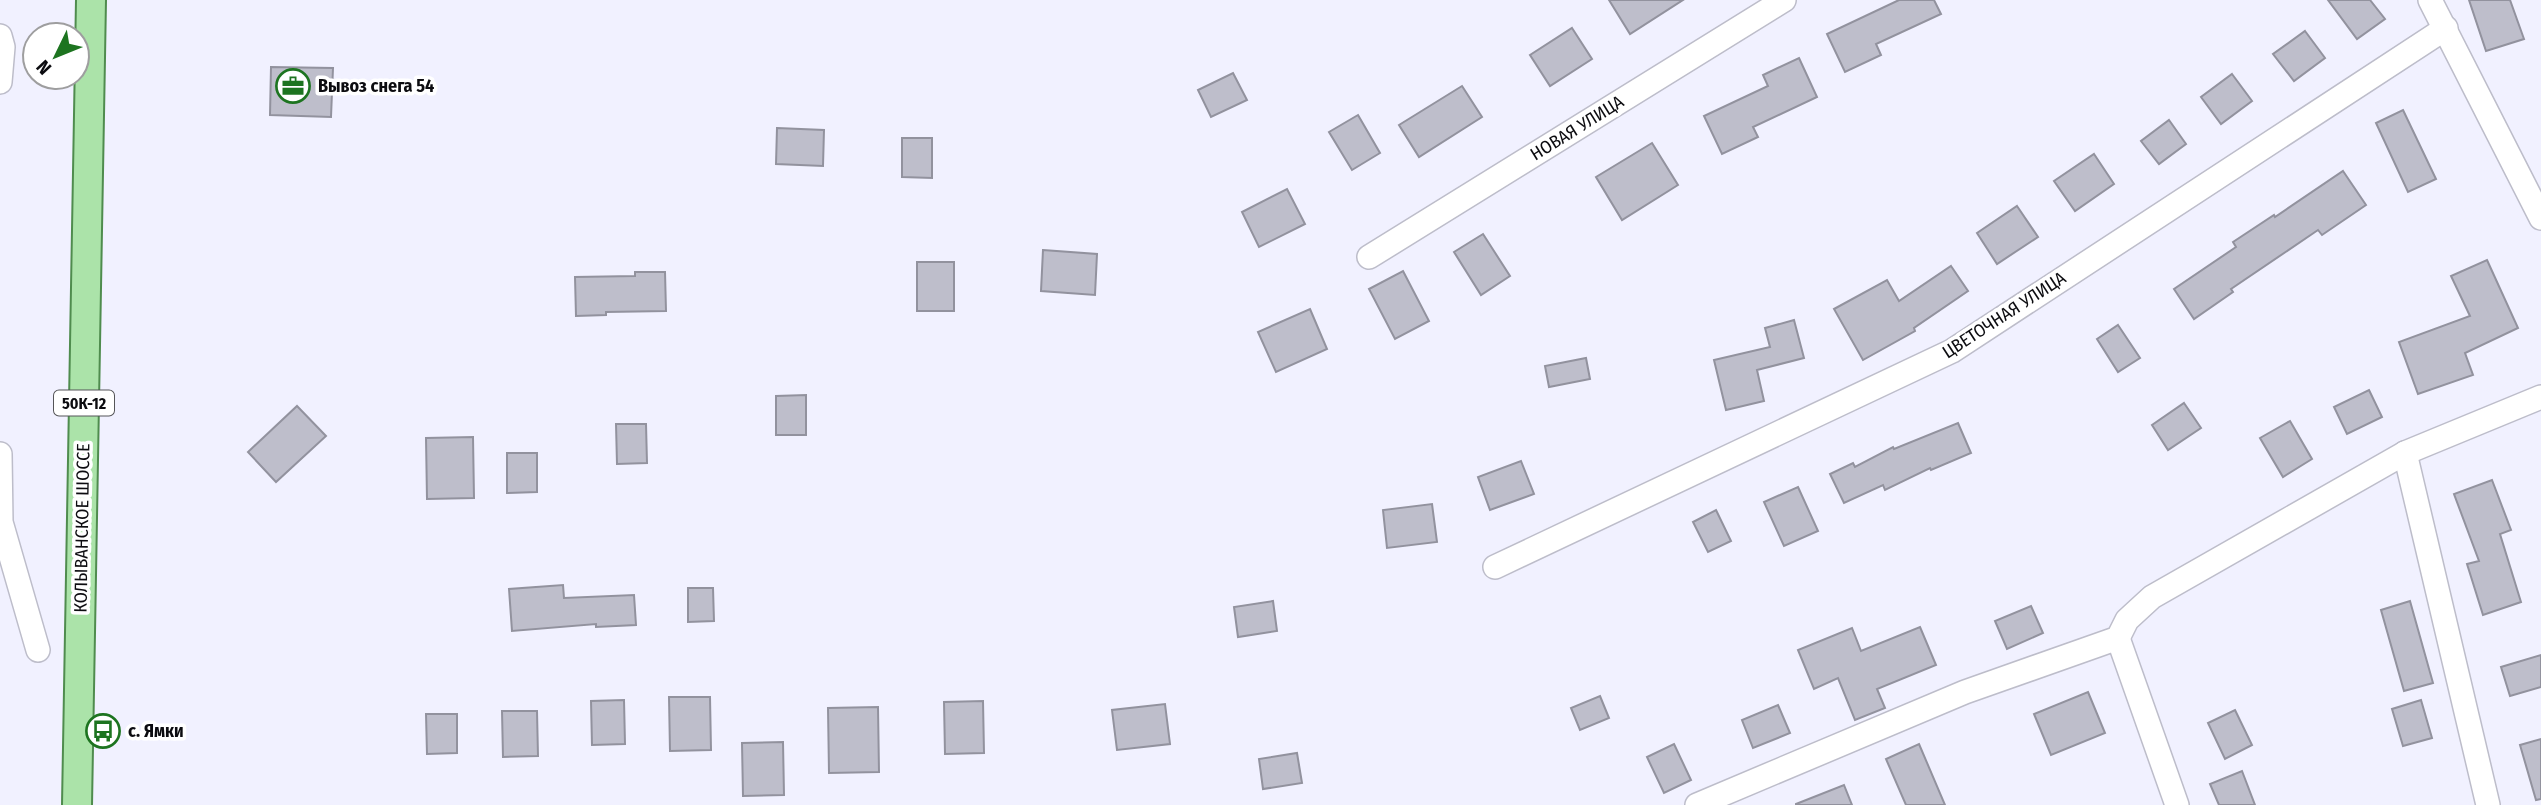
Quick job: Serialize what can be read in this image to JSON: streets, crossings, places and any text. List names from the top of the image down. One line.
{"streets":{"main road":["50К-12","КОЛЫВАНСКОЕ ШОССЕ"],"street":["НОВАЯ УЛИЦА","ЦВЕТОЧНАЯ УЛИЦА"]},"places":{"office":["Вывоз снега 54"],"bus stop":["с. Ямки"]},"north":"bottom left"}
